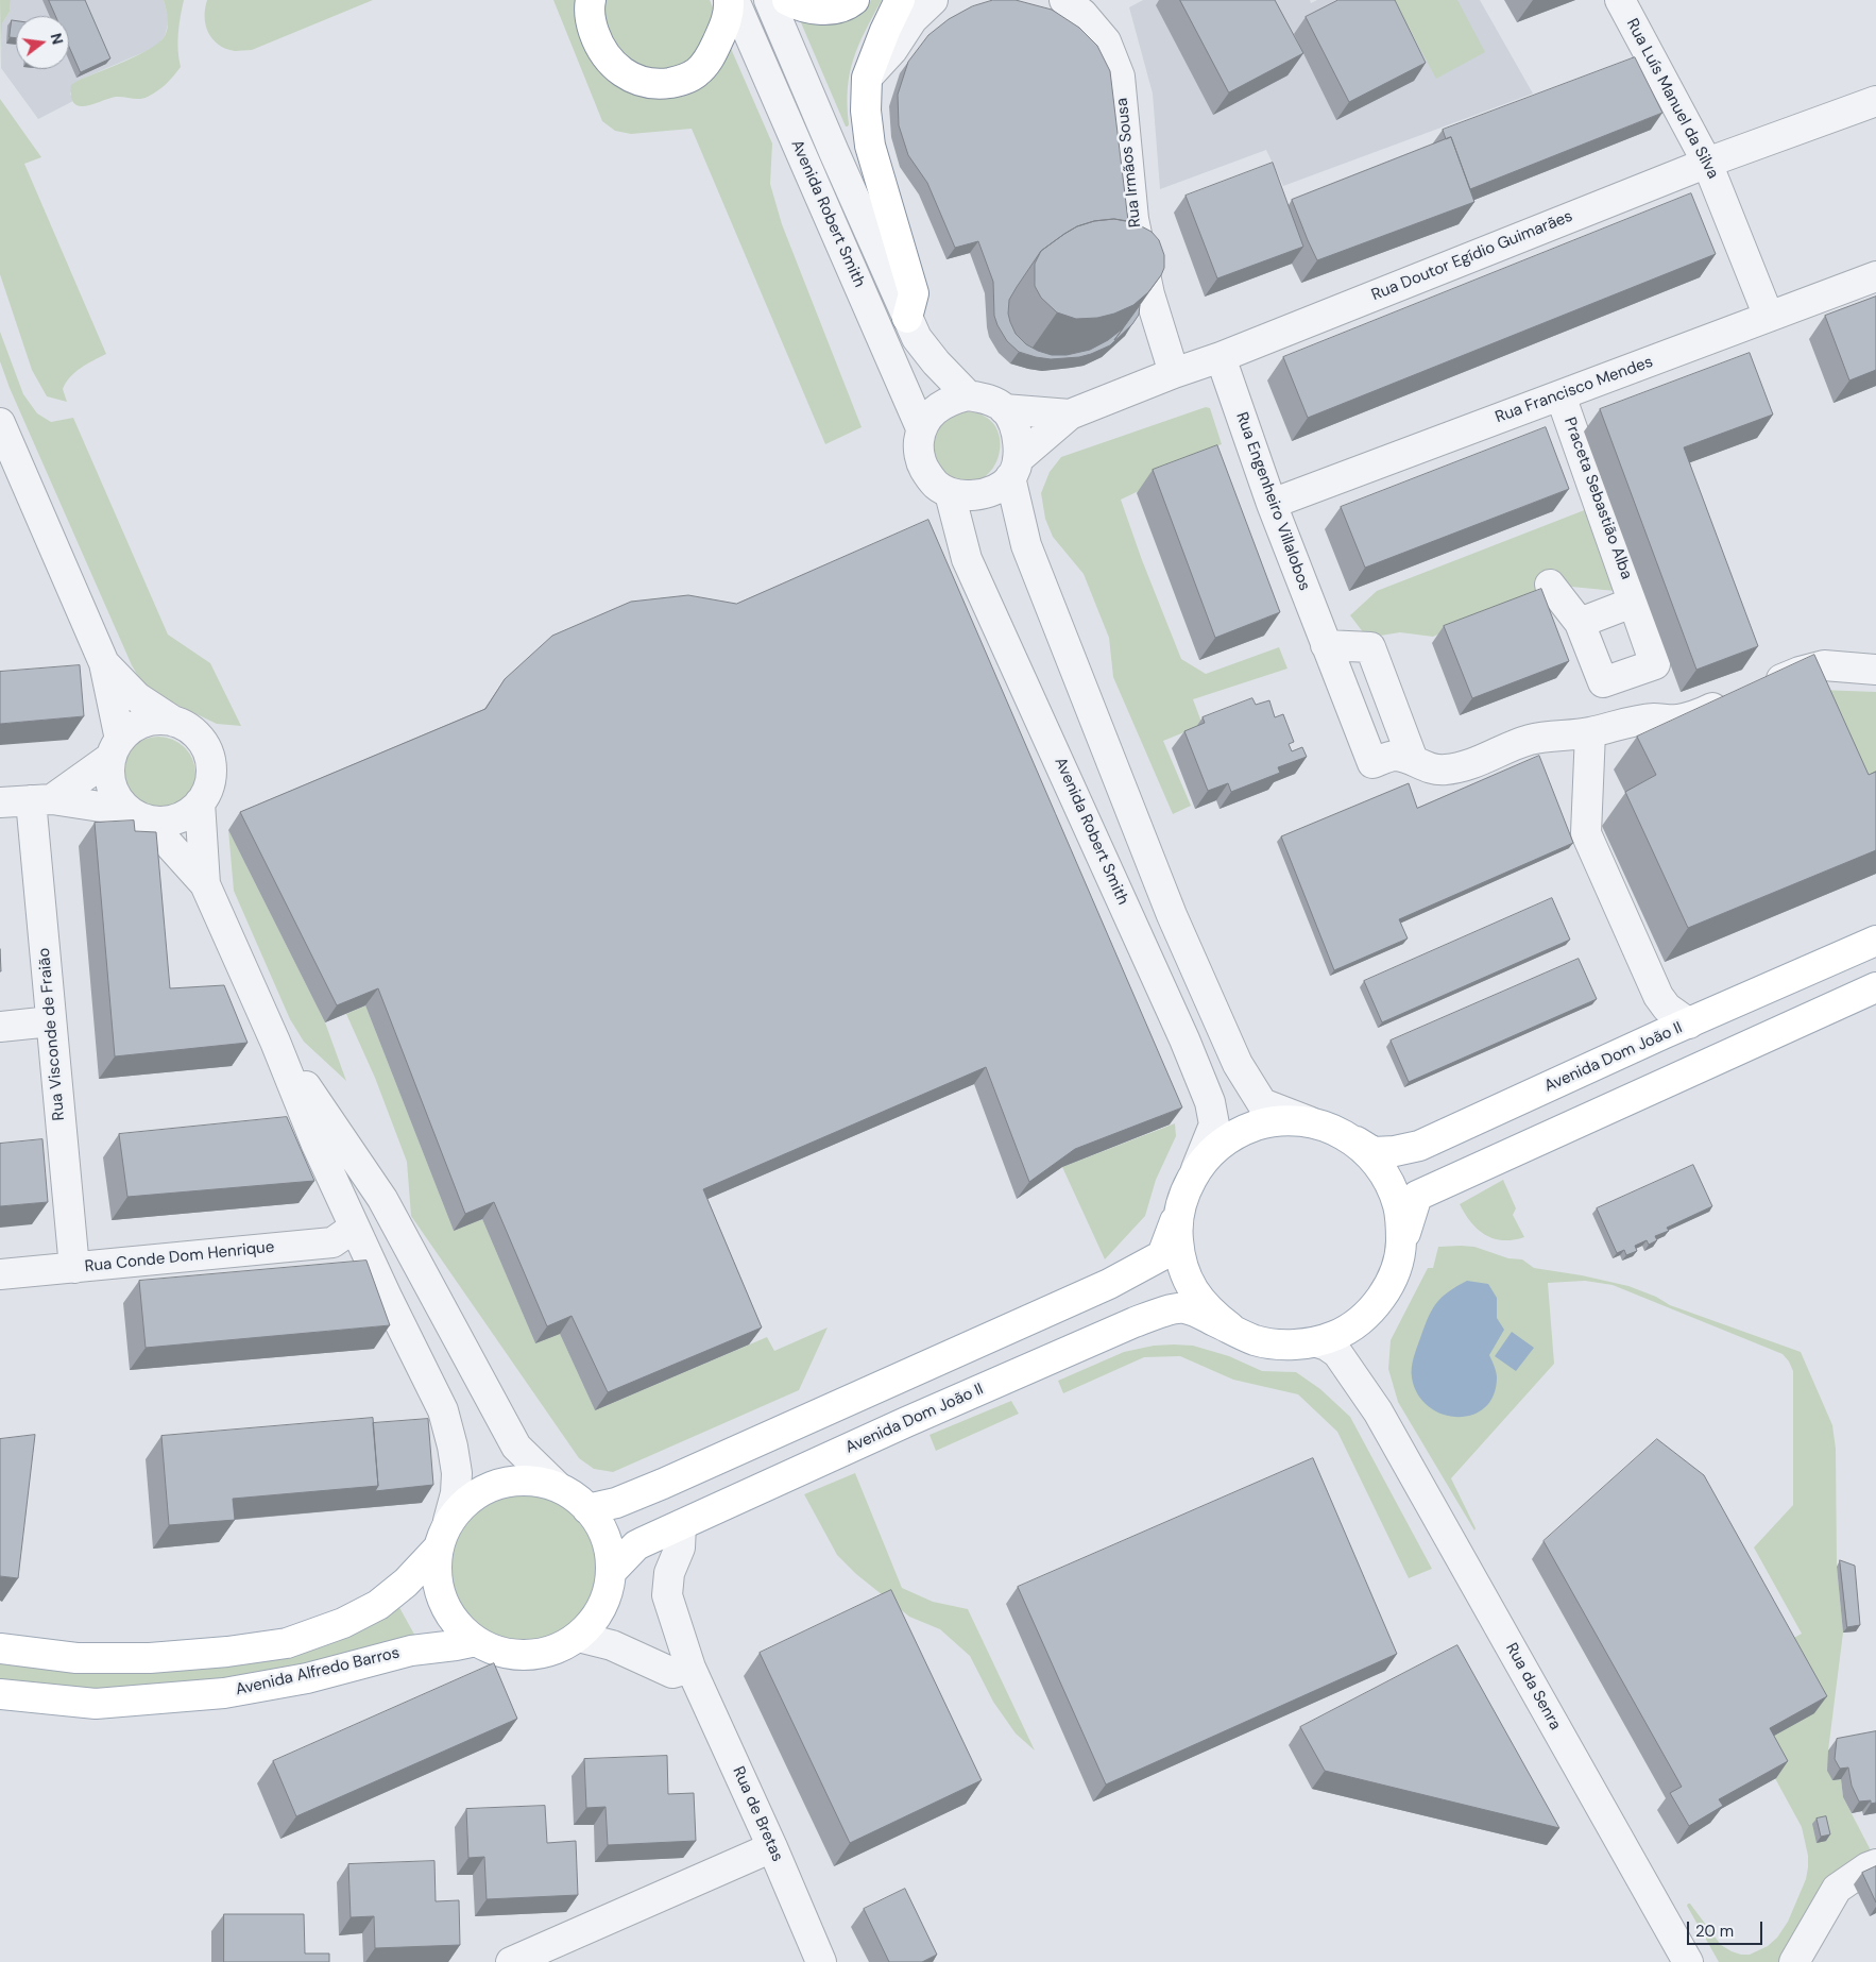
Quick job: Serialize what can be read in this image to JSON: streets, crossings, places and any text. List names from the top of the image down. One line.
{"streets":{"main road":["Avenida Dom João II","Avenida Alfredo Barros"],"street":["Rua Luís Manuel da Silva","Rua Irmãos Sousa","Avenida Robert Smith","Rua Doutor Egídio Guimarães","Rua Francisco Mendes","Praceta Sebastião Alba","Rua Engenheiro Villalobos","Rua Visconde de Fraião","Rua Conde Dom Henrique","Rua da Senra","Rua de Bretas"]},"crossings":[["Rua Luís Manuel da Silva","Rua Doutor Egídio Guimarães"],["Rua Luís Manuel da Silva","Rua Francisco Mendes"],["Rua Irmãos Sousa","Rua Doutor Egídio Guimarães"],["Avenida Robert Smith","Rua Doutor Egídio Guimarães"],["Rua Doutor Egídio Guimarães","Rua Engenheiro Villalobos"],["Rua Francisco Mendes","Praceta Sebastião Alba"],["Rua Francisco Mendes","Rua Engenheiro Villalobos"],["Rua Visconde de Fraião","Rua Conde Dom Henrique"],["Avenida Dom João II","Avenida Alfredo Barros"],["Avenida Dom João II","Rua da Senra"],["Avenida Dom João II","Rua de Bretas"]],"scale_bar":"20 m","north":"right"}
